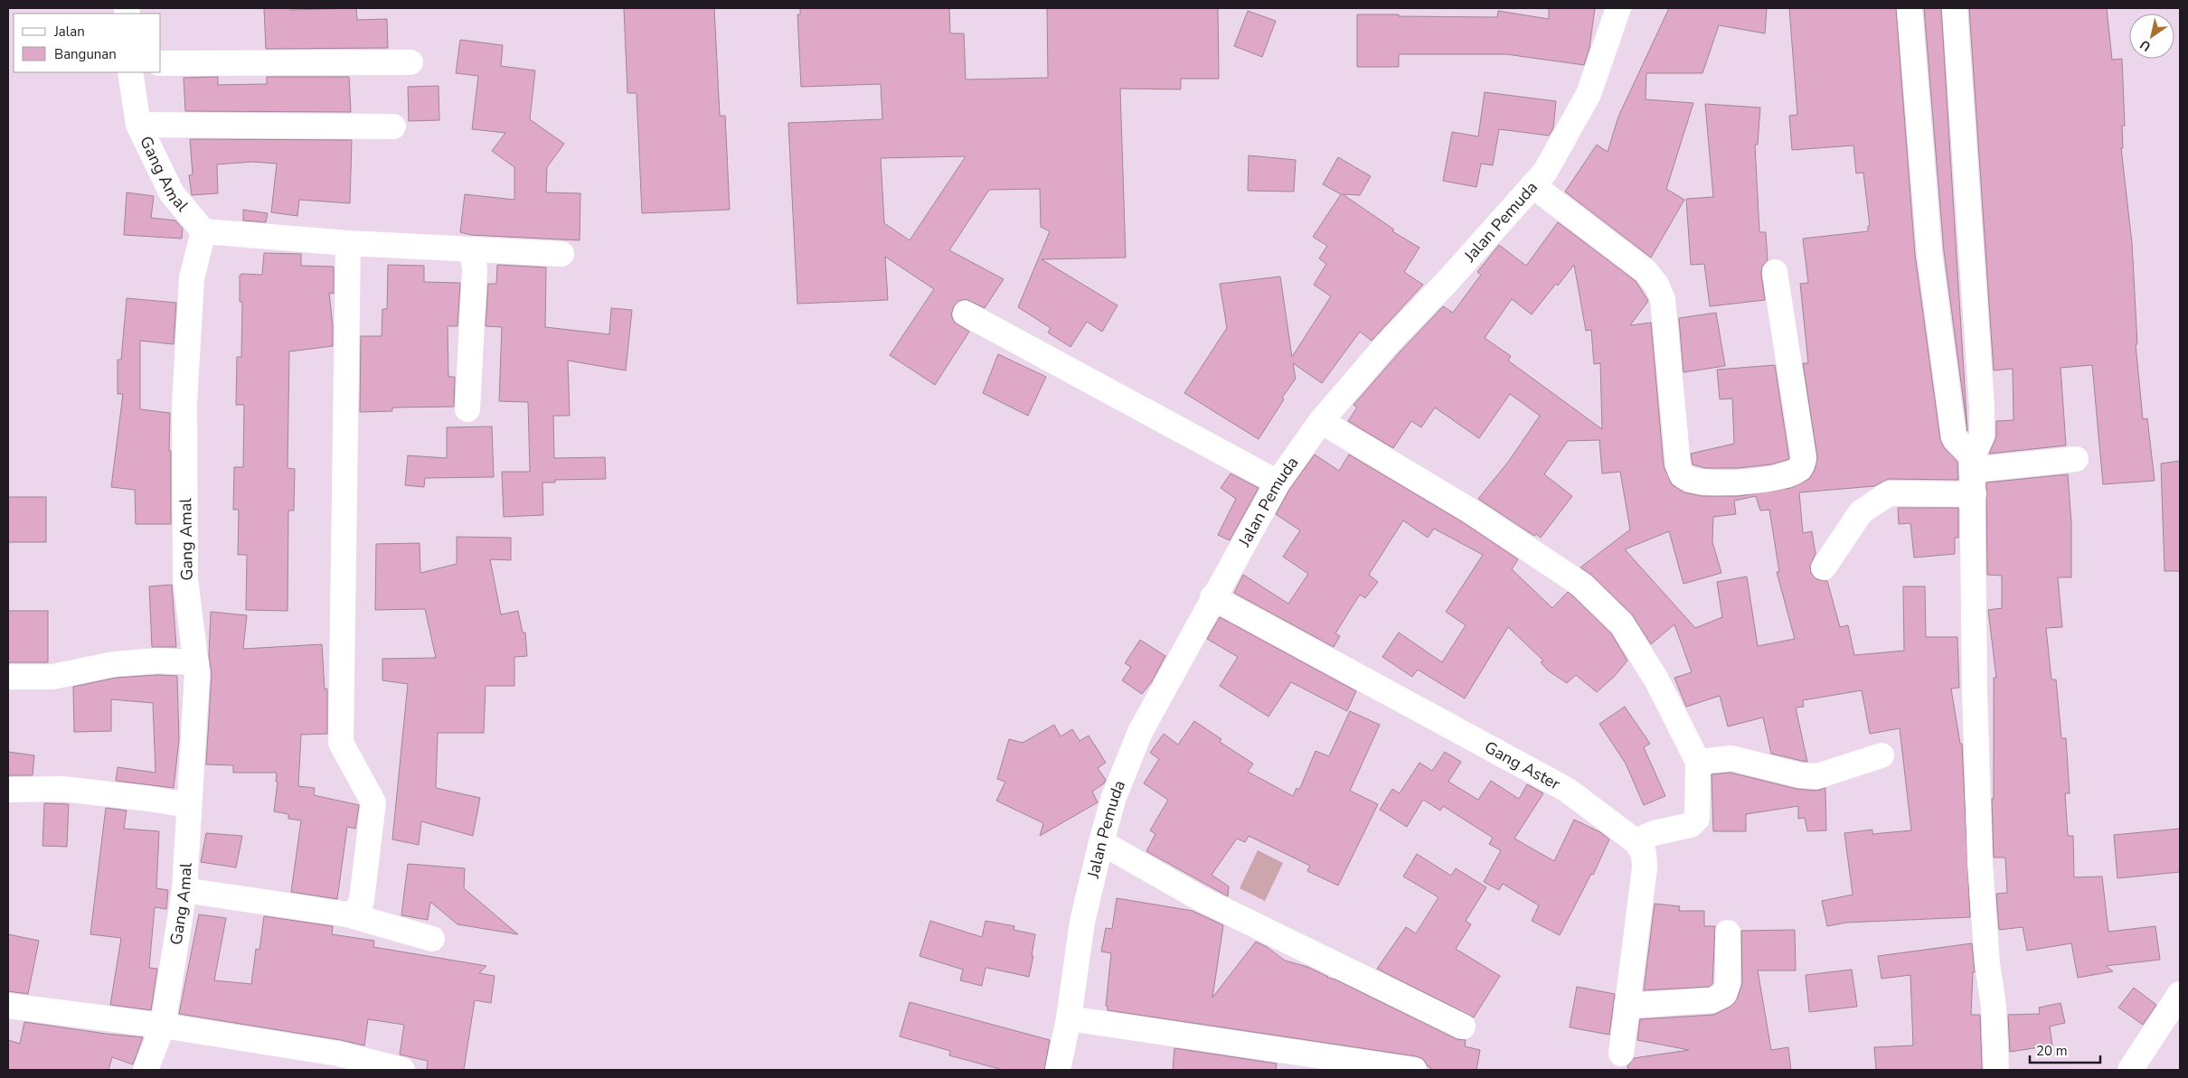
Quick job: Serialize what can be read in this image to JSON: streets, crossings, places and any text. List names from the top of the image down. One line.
{"streets":{"street":["Gang Amal","Jalan Pemuda","Gang Aster"]},"crossings":[["Jalan Pemuda","Gang Aster"]],"legend":["Jalan","Bangunan"],"scale_bar":"20 m","north":"bottom left"}
